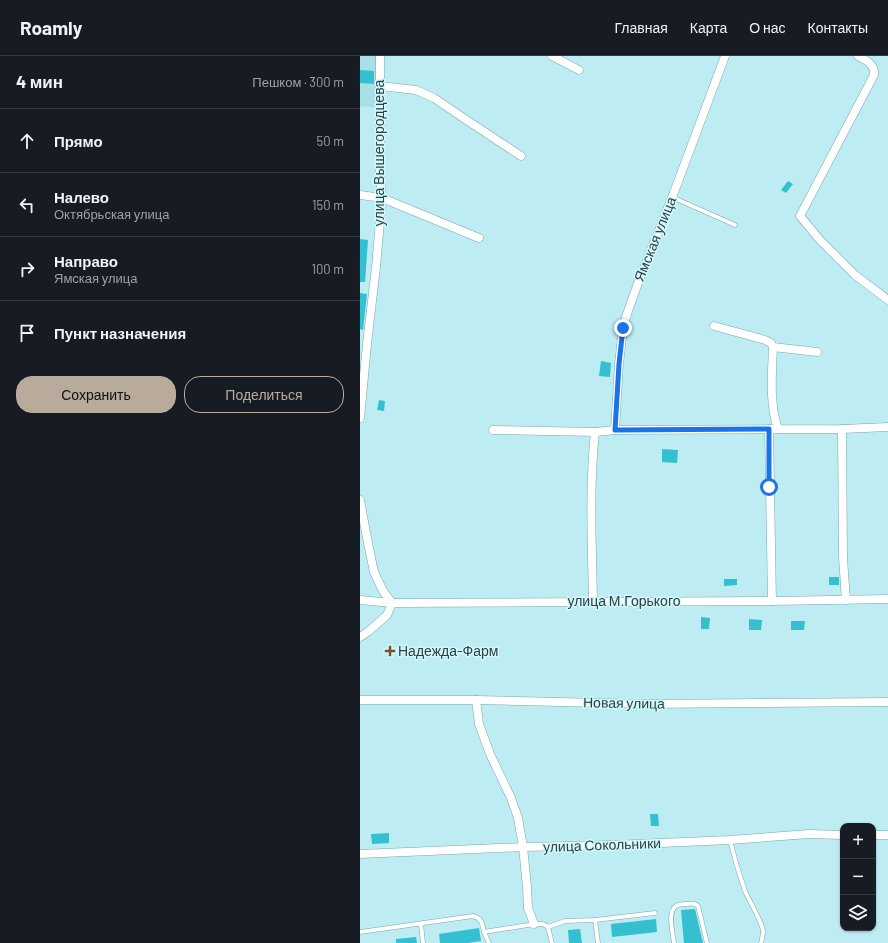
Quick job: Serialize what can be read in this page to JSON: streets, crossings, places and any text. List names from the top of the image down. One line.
{"streets":{"street":["улица Вышегородцева","Ямская улица","улица М.Горького","Новая улица","улица Сокольники"]},"places":{"health":["Надежда-Фарм"]},"page":{"header":"Roamly","nav":["Главная","Карта","О нас","Контакты"],"heading":["4 мин","Пешком · 300 m"],"list":[["Прямо","50 m"],["Налево","Октябрьская улица","150 m"],["Направо","Ямская улица","100 m"],"Пункт назначения"],"buttons":["Сохранить","Поделиться"],"map_buttons":["+","−"]}}
